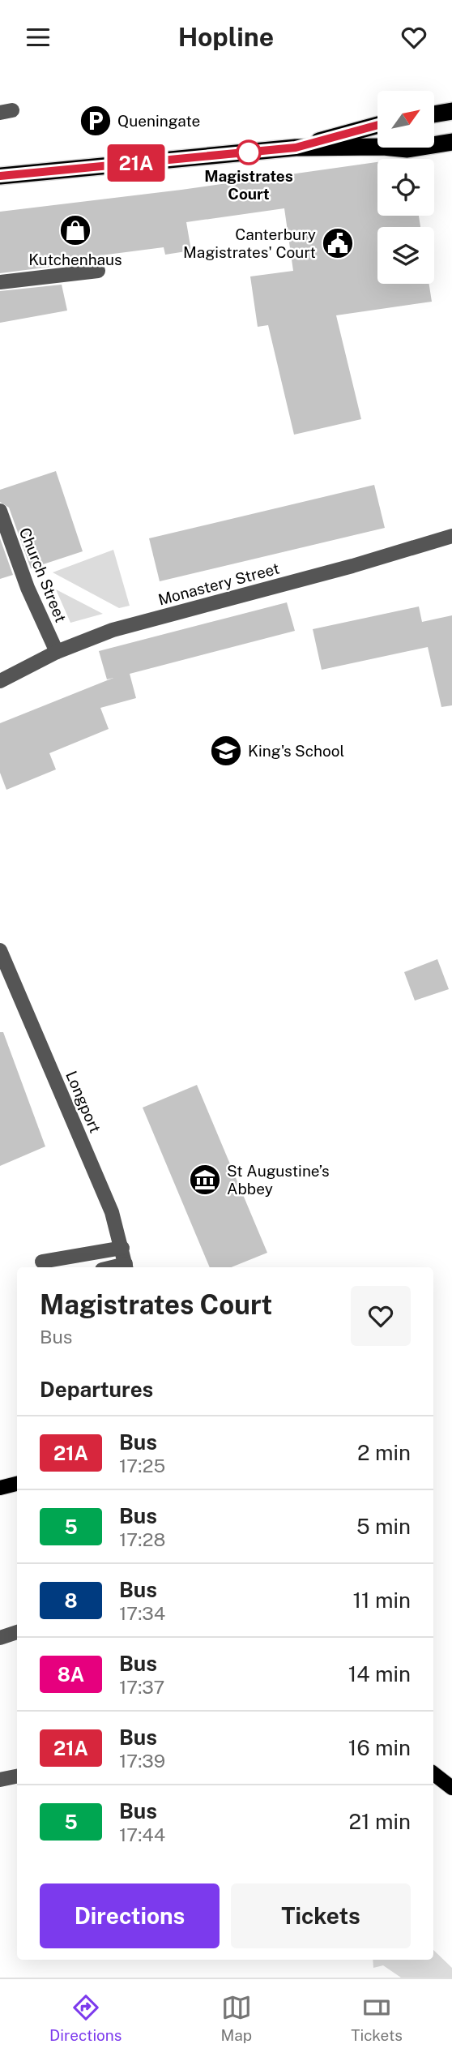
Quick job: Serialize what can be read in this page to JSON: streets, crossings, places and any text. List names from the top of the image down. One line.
{"streets":{"street":["Church Street","Monastery Street","Longport"]},"crossings":[["Church Street","Monastery Street"]],"places":{"parking":["Queningate"],"other":["Magistrates Court"],"shop":["Kutchenhaus"],"public building":["Canterbury Magistrates' Court"],"school or university":["King's School"],"museum":["St Augustine’s Abbey"]},"lines":["bus line 21A"],"north":"top right","page":{"header":"Hopline","on_map":"21A","heading":[["Magistrates Court","Bus"],"Departures"],"list":[{"mark":"21A","name":"Bus","note":"17:25","value":"2 min"},{"mark":"5","name":"Bus","note":"17:28","value":"5 min"},{"mark":"8","name":"Bus","note":"17:34","value":"11 min"},{"mark":"8A","name":"Bus","note":"17:37","value":"14 min"},{"mark":"21A","name":"Bus","note":"17:39","value":"16 min"},{"mark":"5","name":"Bus","note":"17:44","value":"21 min"}],"buttons":["Directions","Tickets"],"tabs":["Directions","Map","Tickets"]}}
